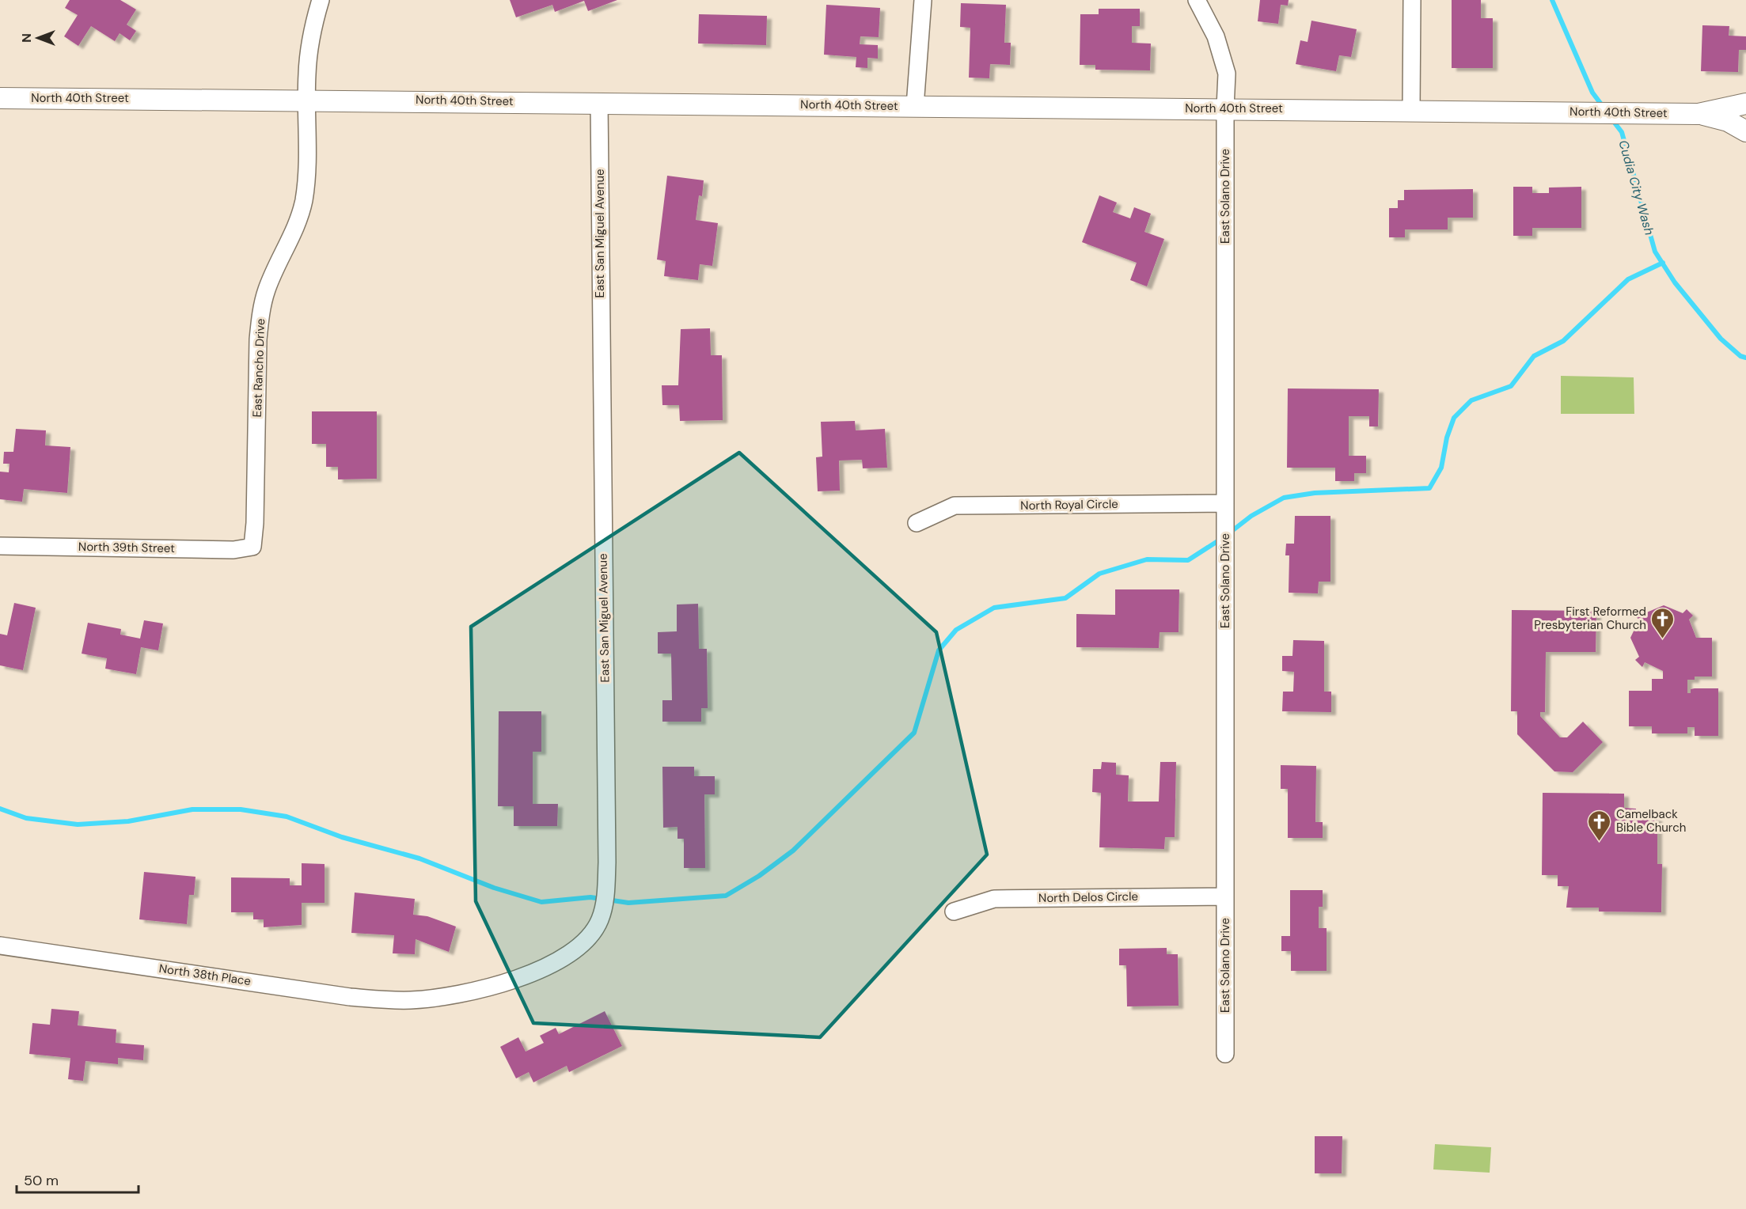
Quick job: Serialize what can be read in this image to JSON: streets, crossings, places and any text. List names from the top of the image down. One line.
{"streets":{"street":["North 40th Street","East Solano Drive","East San Miguel Avenue","East Rancho Drive","North Royal Circle","North 39th Street","North Delos Circle","North 38th Place"]},"crossings":[["North 40th Street","East Solano Drive"],["North 40th Street","East San Miguel Avenue"],["North 40th Street","East Rancho Drive"],["East Solano Drive","North Royal Circle"],["East Solano Drive","North Delos Circle"],["East San Miguel Avenue","North 38th Place"],["East Rancho Drive","North 39th Street"]],"water":["Cudia City Wash"],"places":{"church":["First Reformed Presbyterian Church","Camelback Bible Church"]},"scale_bar":"50 m","north":"left"}
